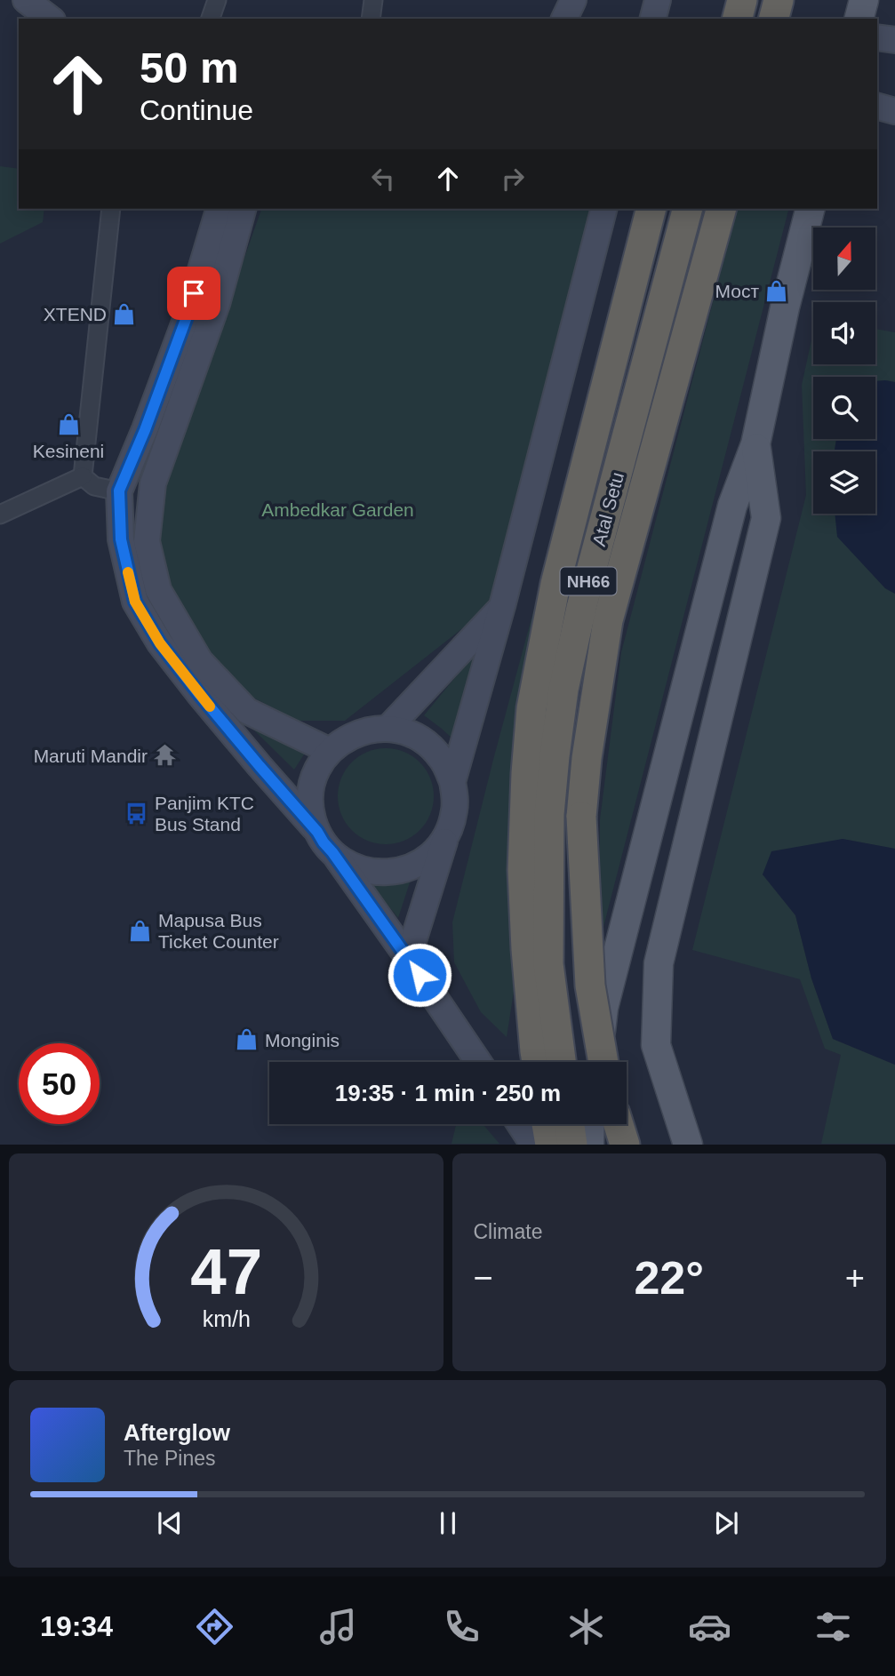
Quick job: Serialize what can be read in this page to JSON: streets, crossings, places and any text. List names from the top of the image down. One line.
{"streets":{"highway":["Atal Setu","NH66"]},"parks":["Ambedkar Garden"],"places":{"shop":["Мост","XTEND","Kesineni","Mapusa Bus Ticket Counter","Monginis"],"temple":["Maruti Mandir"],"bus stop":["Panjim KTC Bus Stand"]},"north":"top","page":{"turn":["50 m","Continue"],"limit":"50","trip":"19:35 · 1 min · 250 m","tile":"Climate","heat":["−","22°","+"],"song":["Afterglow","The Pines"],"tabs":"19:34","gauge":["47","km/h"]}}
